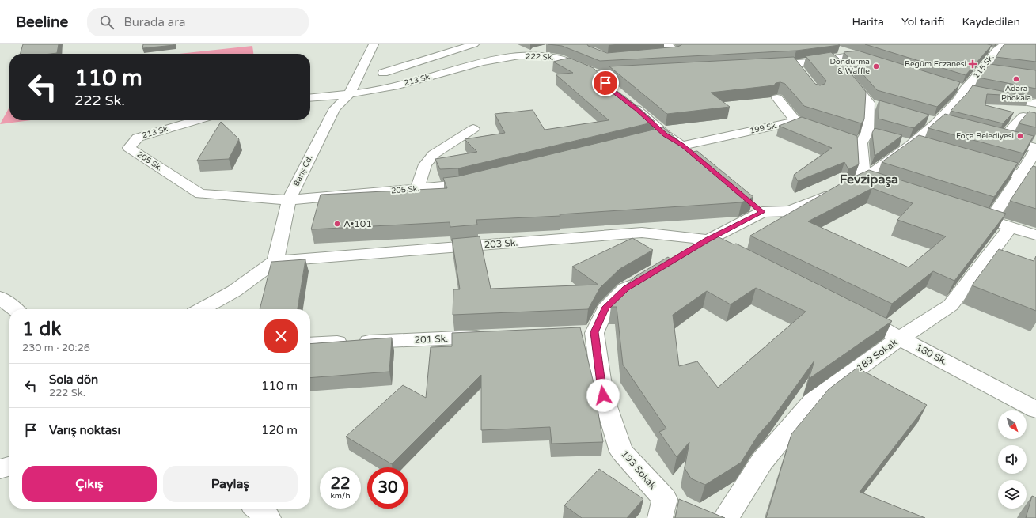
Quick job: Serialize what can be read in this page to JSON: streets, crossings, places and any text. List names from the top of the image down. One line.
{"streets":{"street":["222 Sk.","115 Sk.","213 Sk.","199 Sk.","205 Sk.","Barış Cd.","203 Sk.","201 Sk.","180 Sk.","189 Sokak","193 Sokak"]},"crossings":[["222 Sk.","213 Sk."],["213 Sk.","205 Sk."],["213 Sk.","Barış Cd."],["205 Sk.","Barış Cd."],["Barış Cd.","203 Sk."],["180 Sk.","189 Sokak"]],"districts":["Fevzipaşa"],"places":{"health":["Begüm Eczanesi"],"other":["Dondurma & Waffle","Adara Phokaia","Foça Belediyesi","A•101"]},"north":"bottom right","page":{"header":"Beeline","search":"Burada ara","nav":["Harita","Yol tarifi","Kaydedilen"],"turn":["110 m","222 Sk."],"heading":["1 dk","230 m · 20:26"],"list":[{"name":"Sola dön","note":"222 Sk.","value":"110 m"},{"name":"Varış noktası","value":"120 m"}],"buttons":["Çıkış","Paylaş"],"speed":"22 km/h","limit":"30"}}
